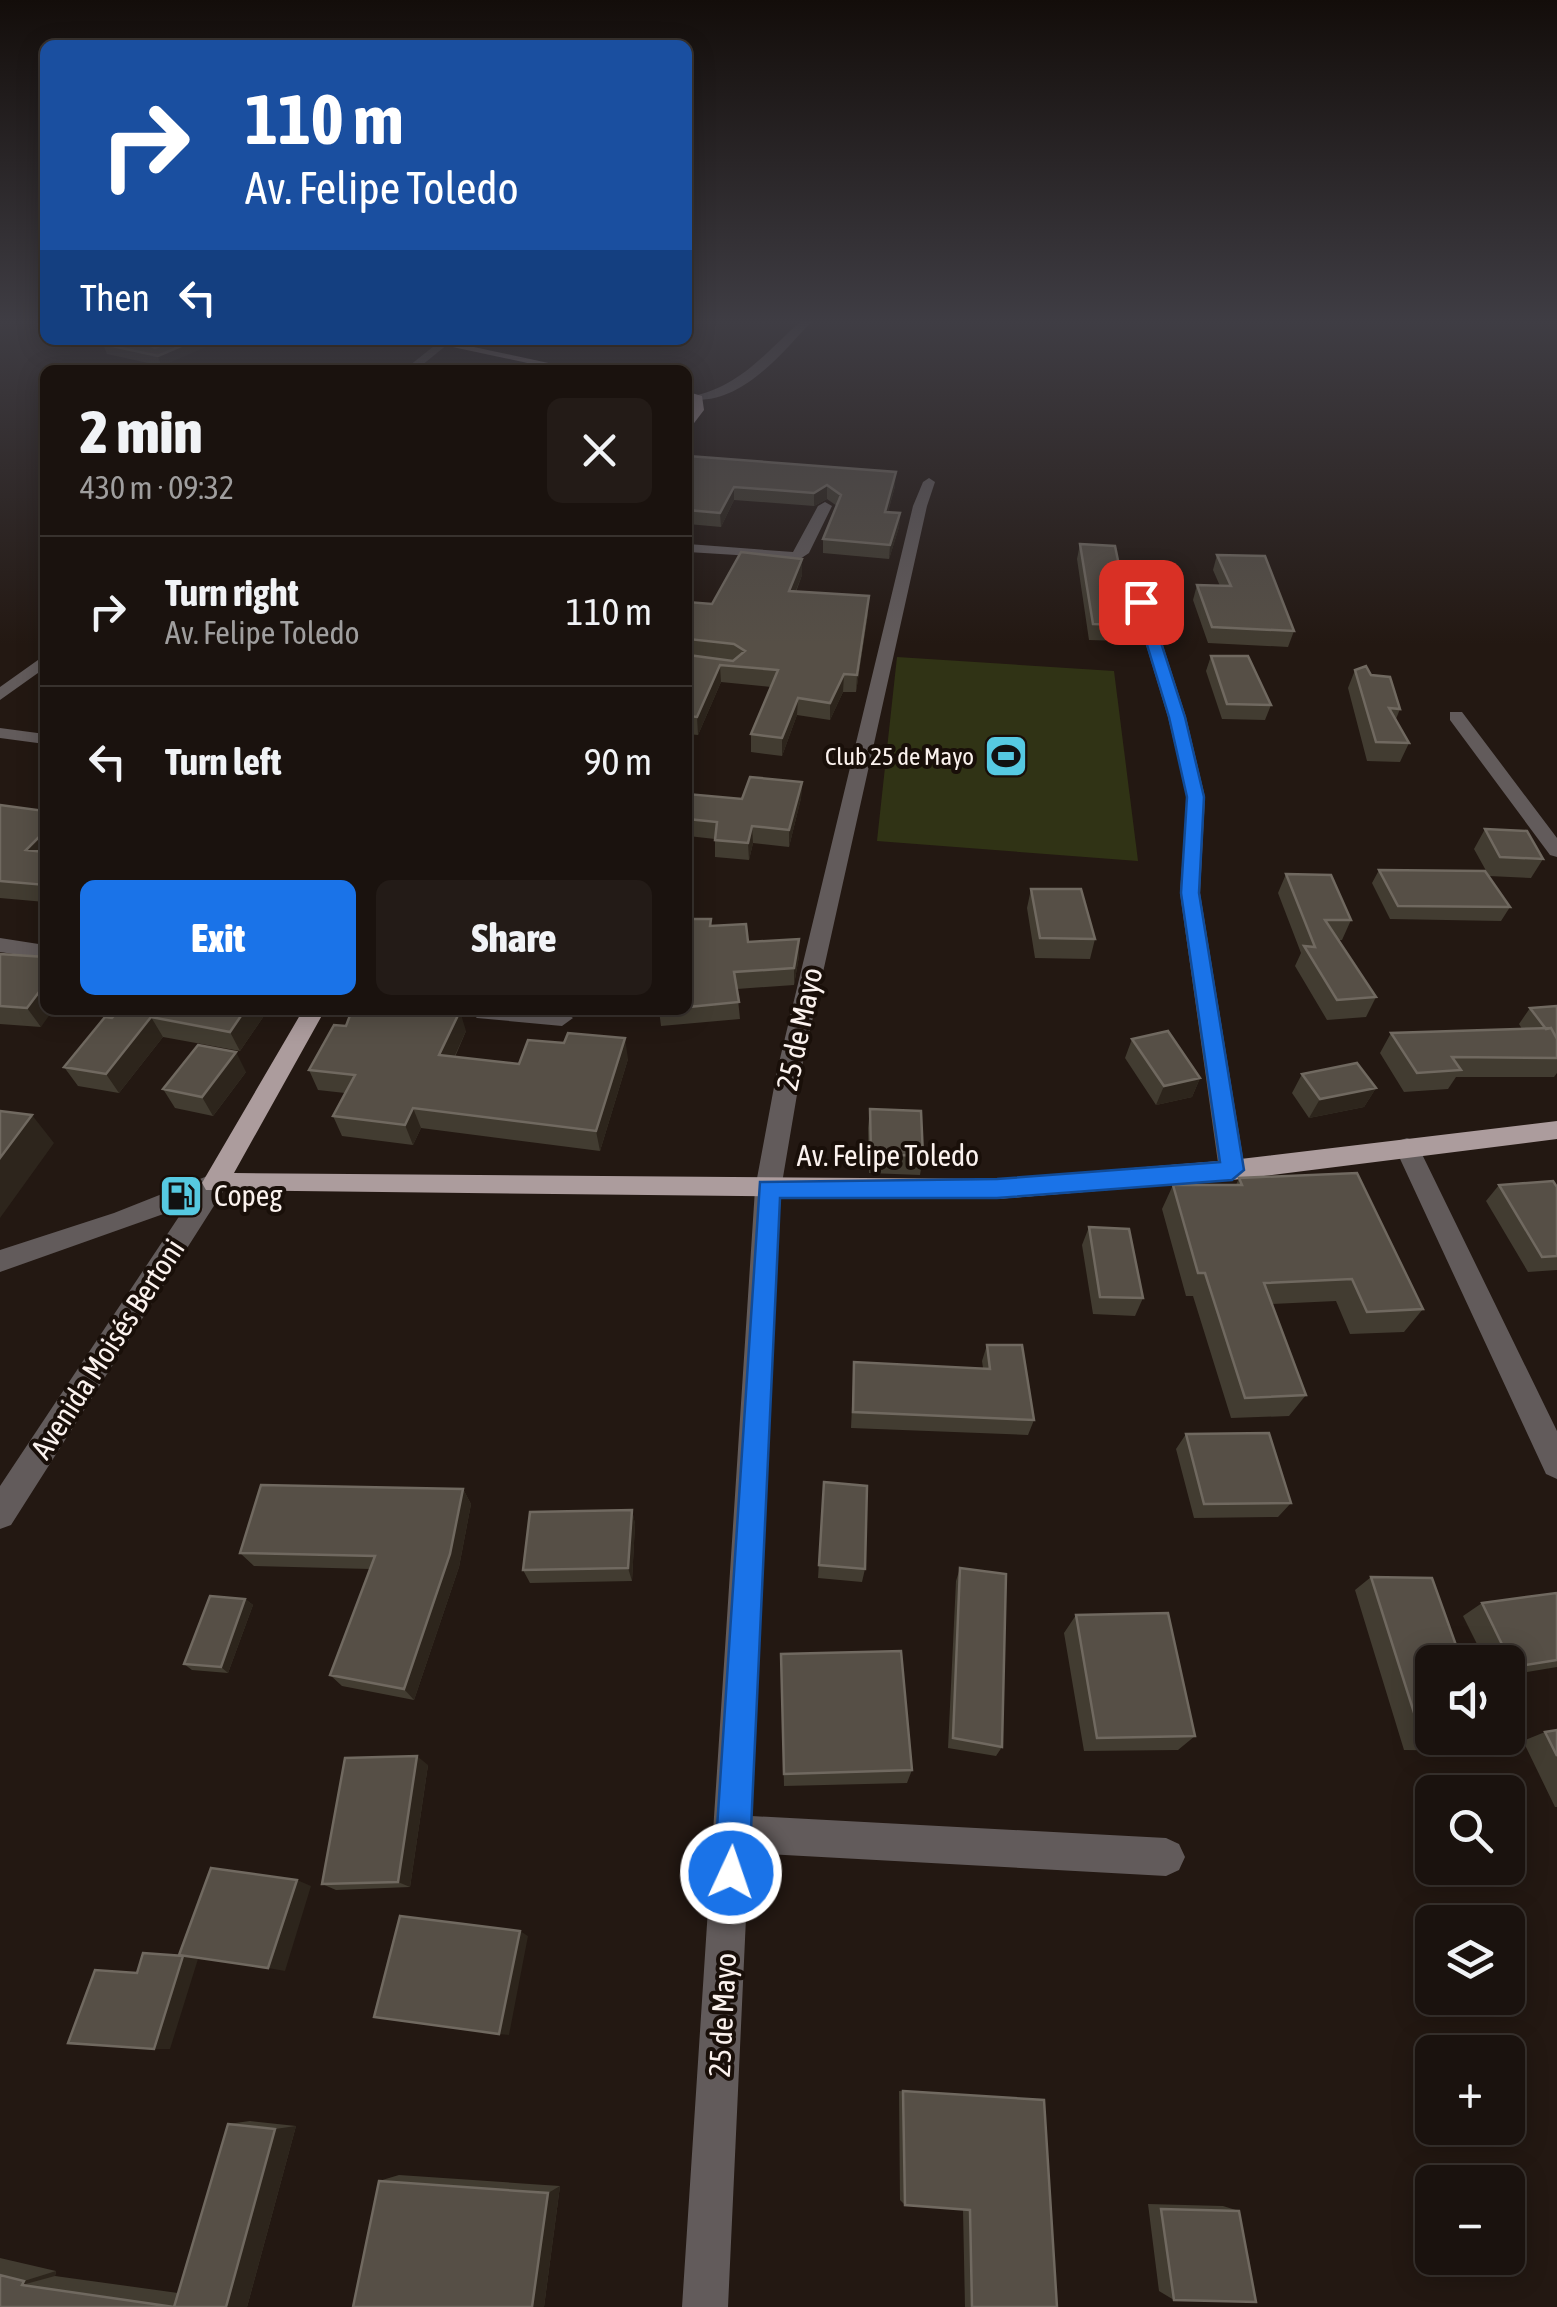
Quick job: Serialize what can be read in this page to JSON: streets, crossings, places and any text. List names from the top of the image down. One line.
{"streets":{"main road":["Av. Felipe Toledo"],"street":["25 de Mayo","Avenida Moisés Bertoni"]},"crossings":[["25 de Mayo","Av. Felipe Toledo"],["Av. Felipe Toledo","Avenida Moisés Bertoni"]],"places":{"sports":["Club 25 de Mayo"],"fuel station":["Copeg"]},"page":{"turn":["110 m","Av. Felipe Toledo"],"then":"Then","heading":["2 min","430 m · 09:32"],"list":[{"name":"Turn right","note":"Av. Felipe Toledo","value":"110 m"},{"name":"Turn left","value":"90 m"}],"buttons":["Exit","Share"],"map_buttons":["+","−"]}}
